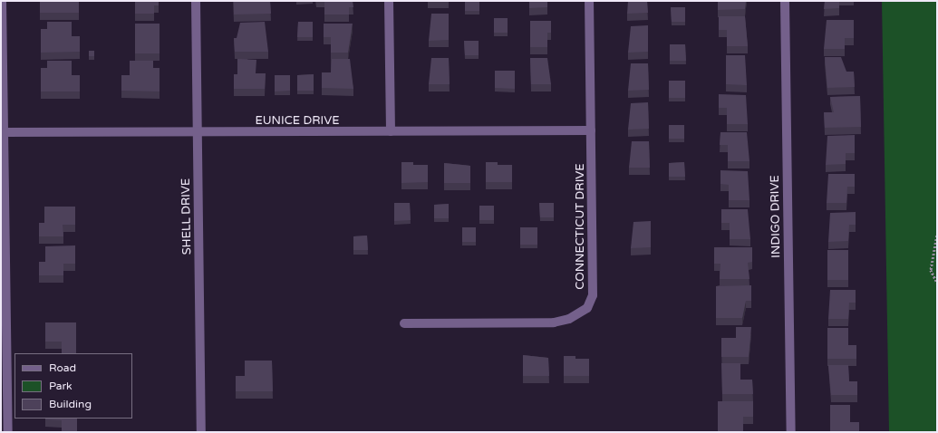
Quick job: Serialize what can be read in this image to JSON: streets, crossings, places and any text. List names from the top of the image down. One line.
{"streets":{"street":["EUNICE DRIVE","SHELL DRIVE","INDIGO DRIVE","CONNECTICUT DRIVE"]},"crossings":[["EUNICE DRIVE","SHELL DRIVE"],["EUNICE DRIVE","CONNECTICUT DRIVE"]],"legend":["Road","Park","Building"]}
